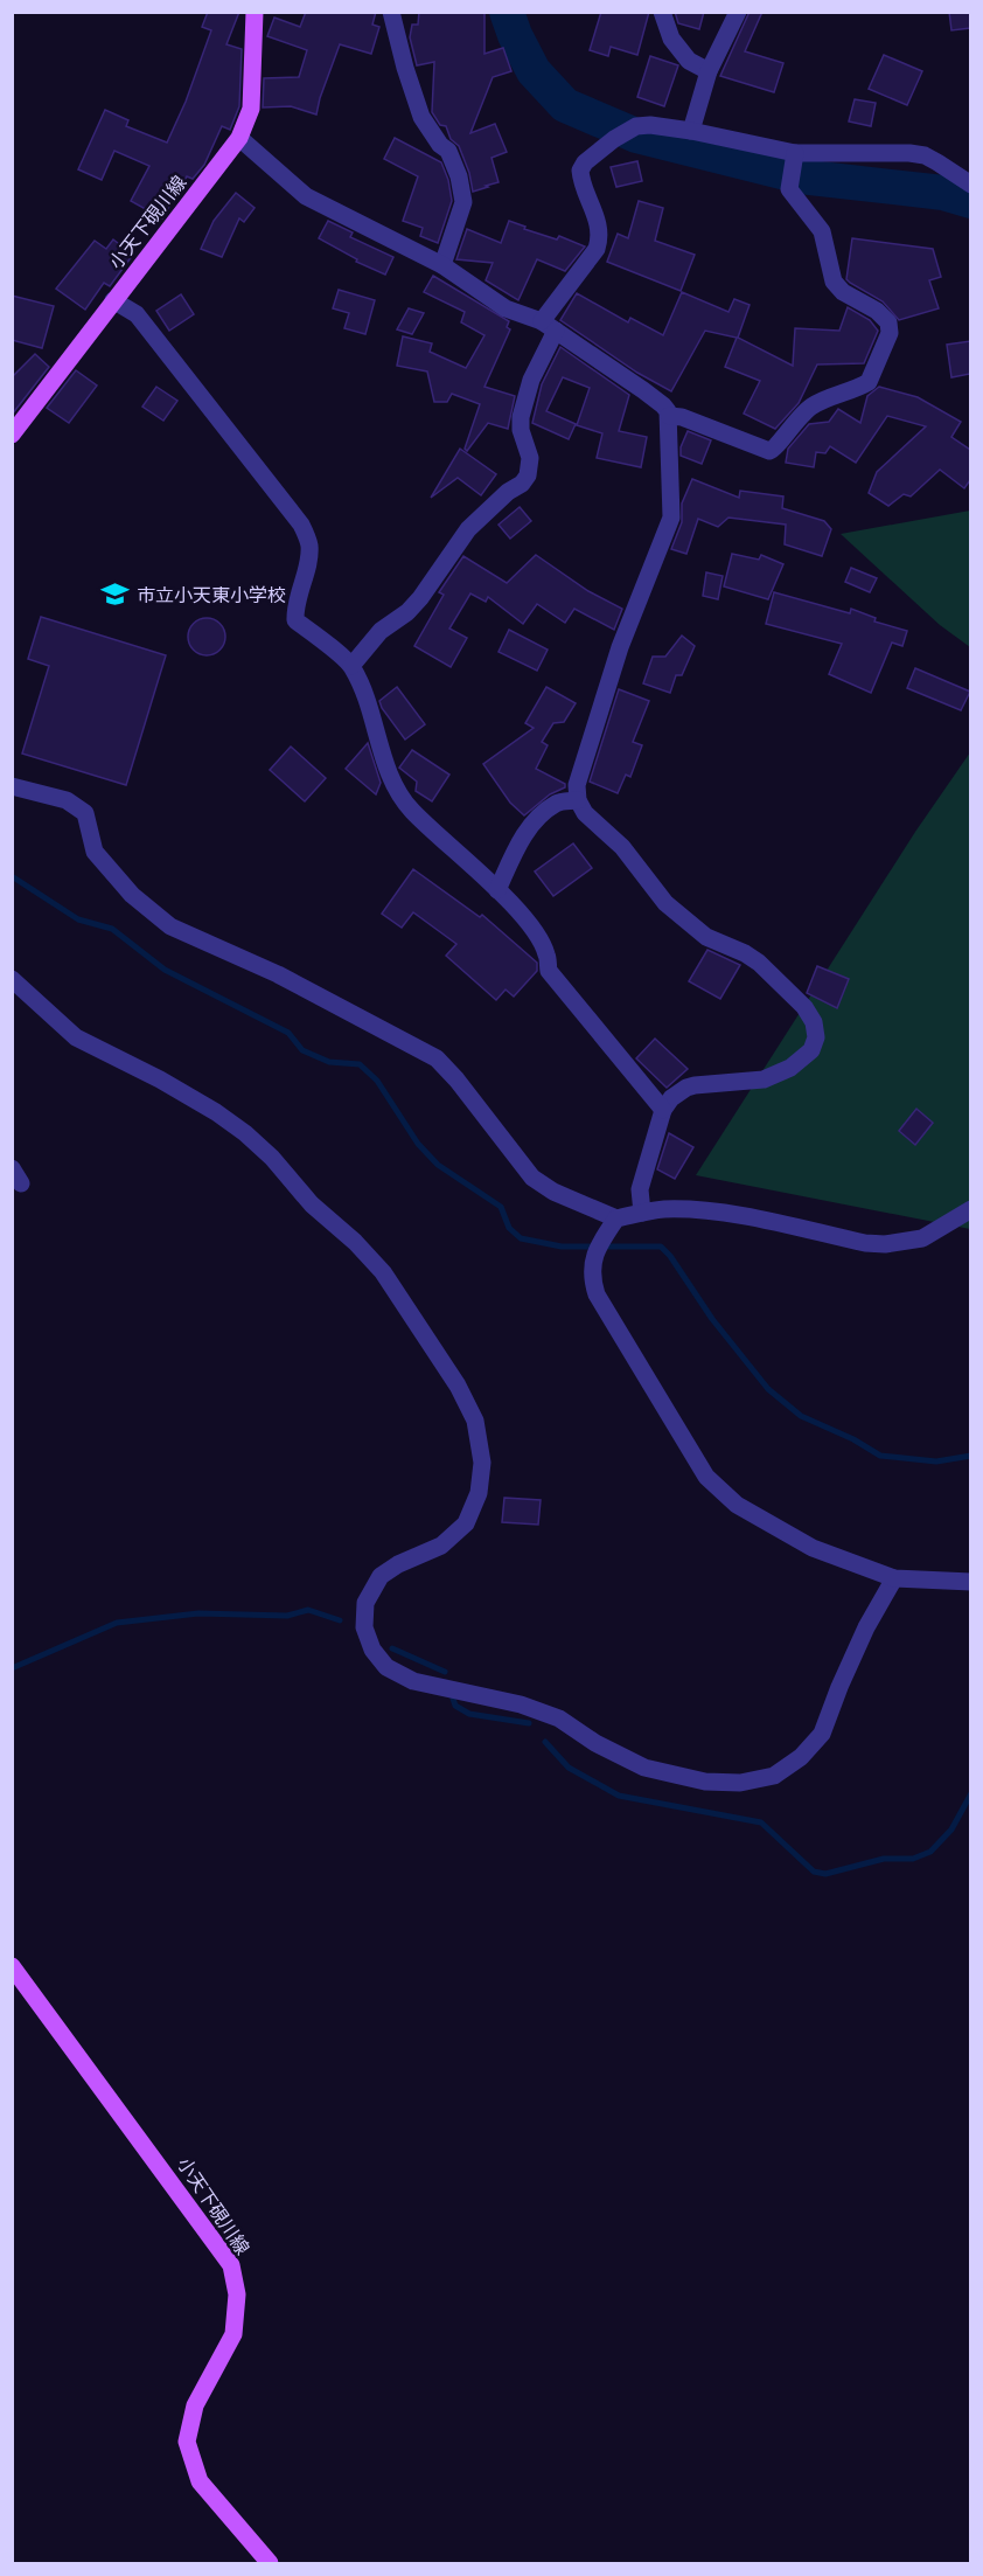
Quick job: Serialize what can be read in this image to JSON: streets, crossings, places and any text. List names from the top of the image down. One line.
{"streets":{"main road":["小天下硯川線"]},"places":{"school or university":["市立小天東小学校"]}}
